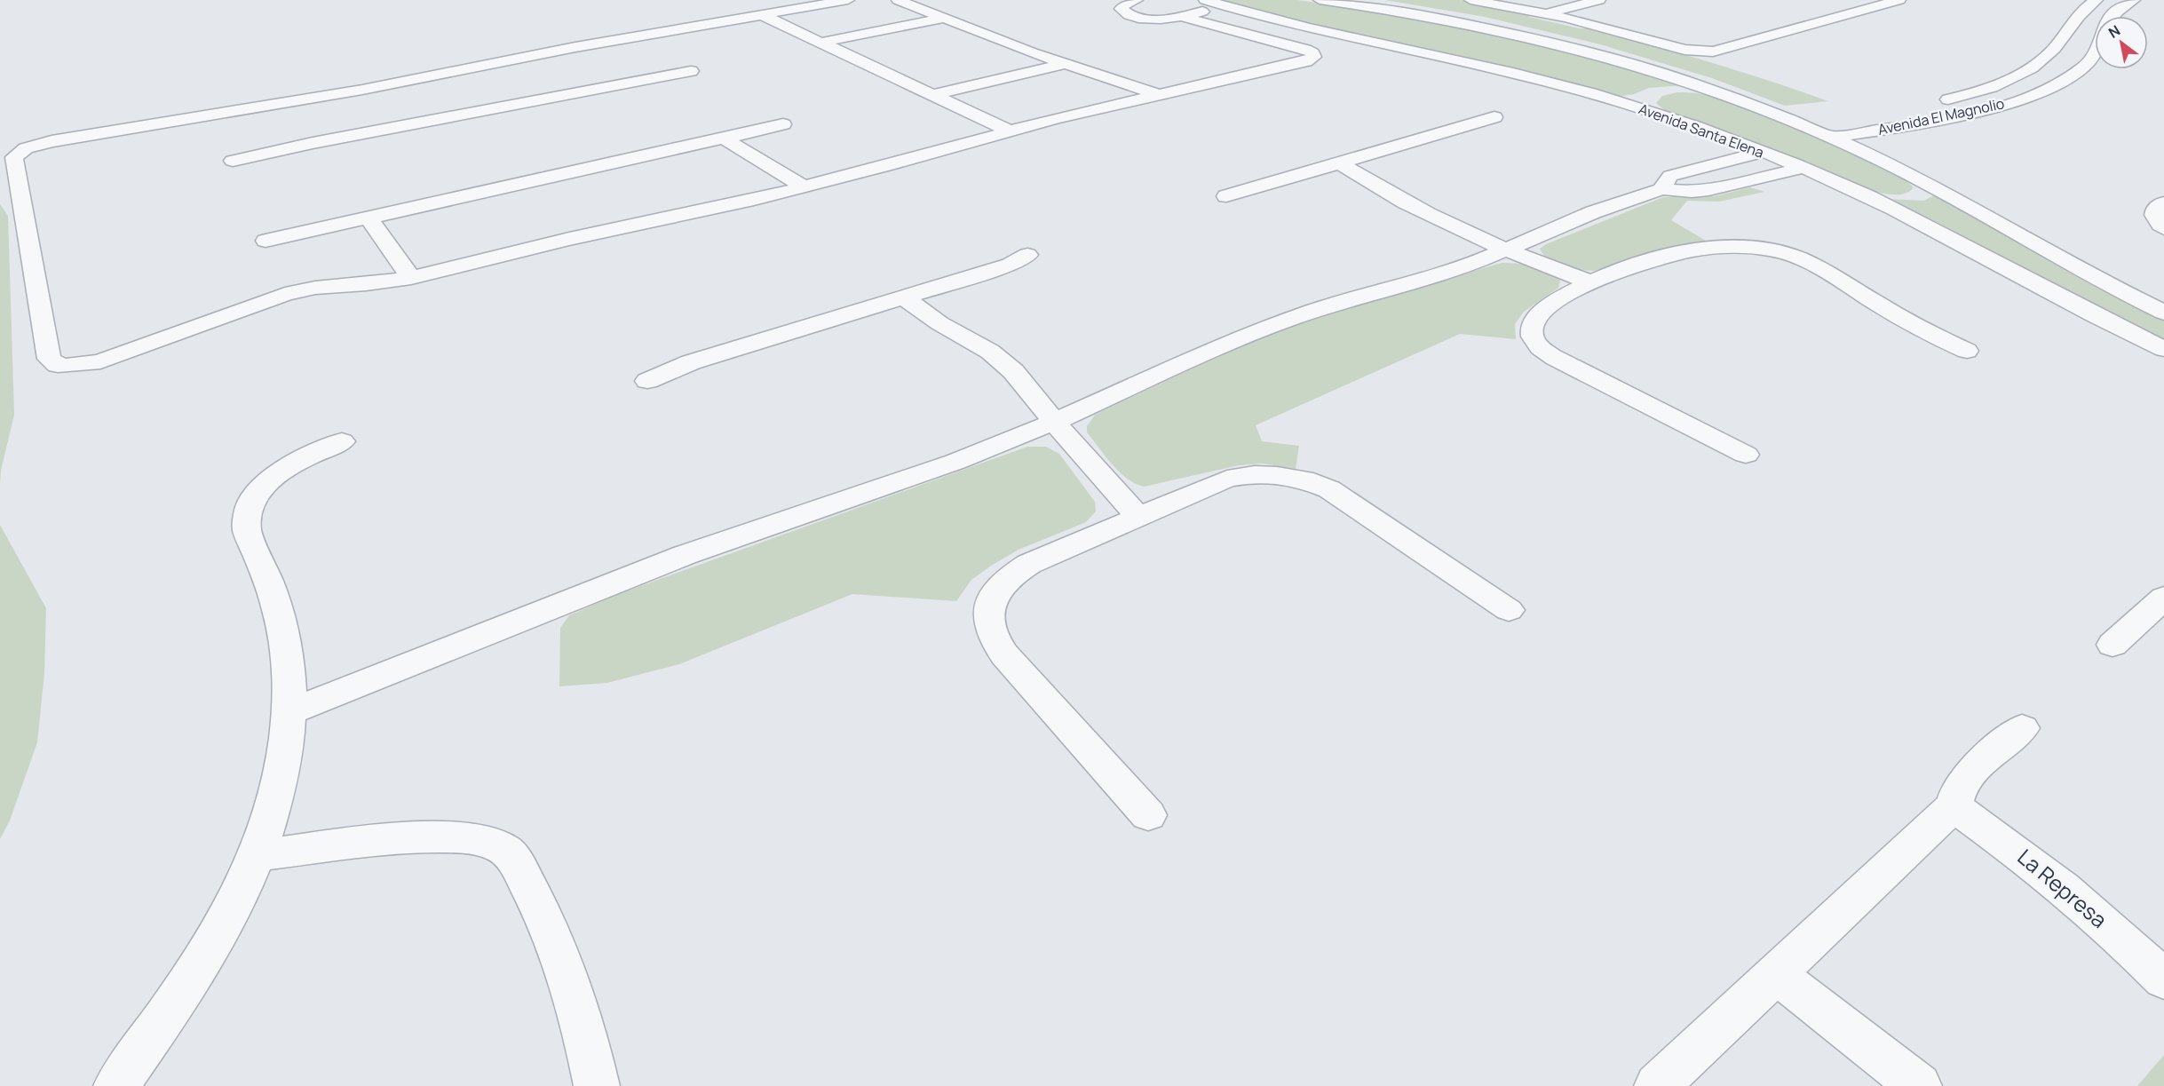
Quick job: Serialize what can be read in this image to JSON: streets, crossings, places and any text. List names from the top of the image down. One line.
{"streets":{"street":["Avenida El Magnolio","Avenida Santa Elena","La Represa"]},"north":"top left"}
